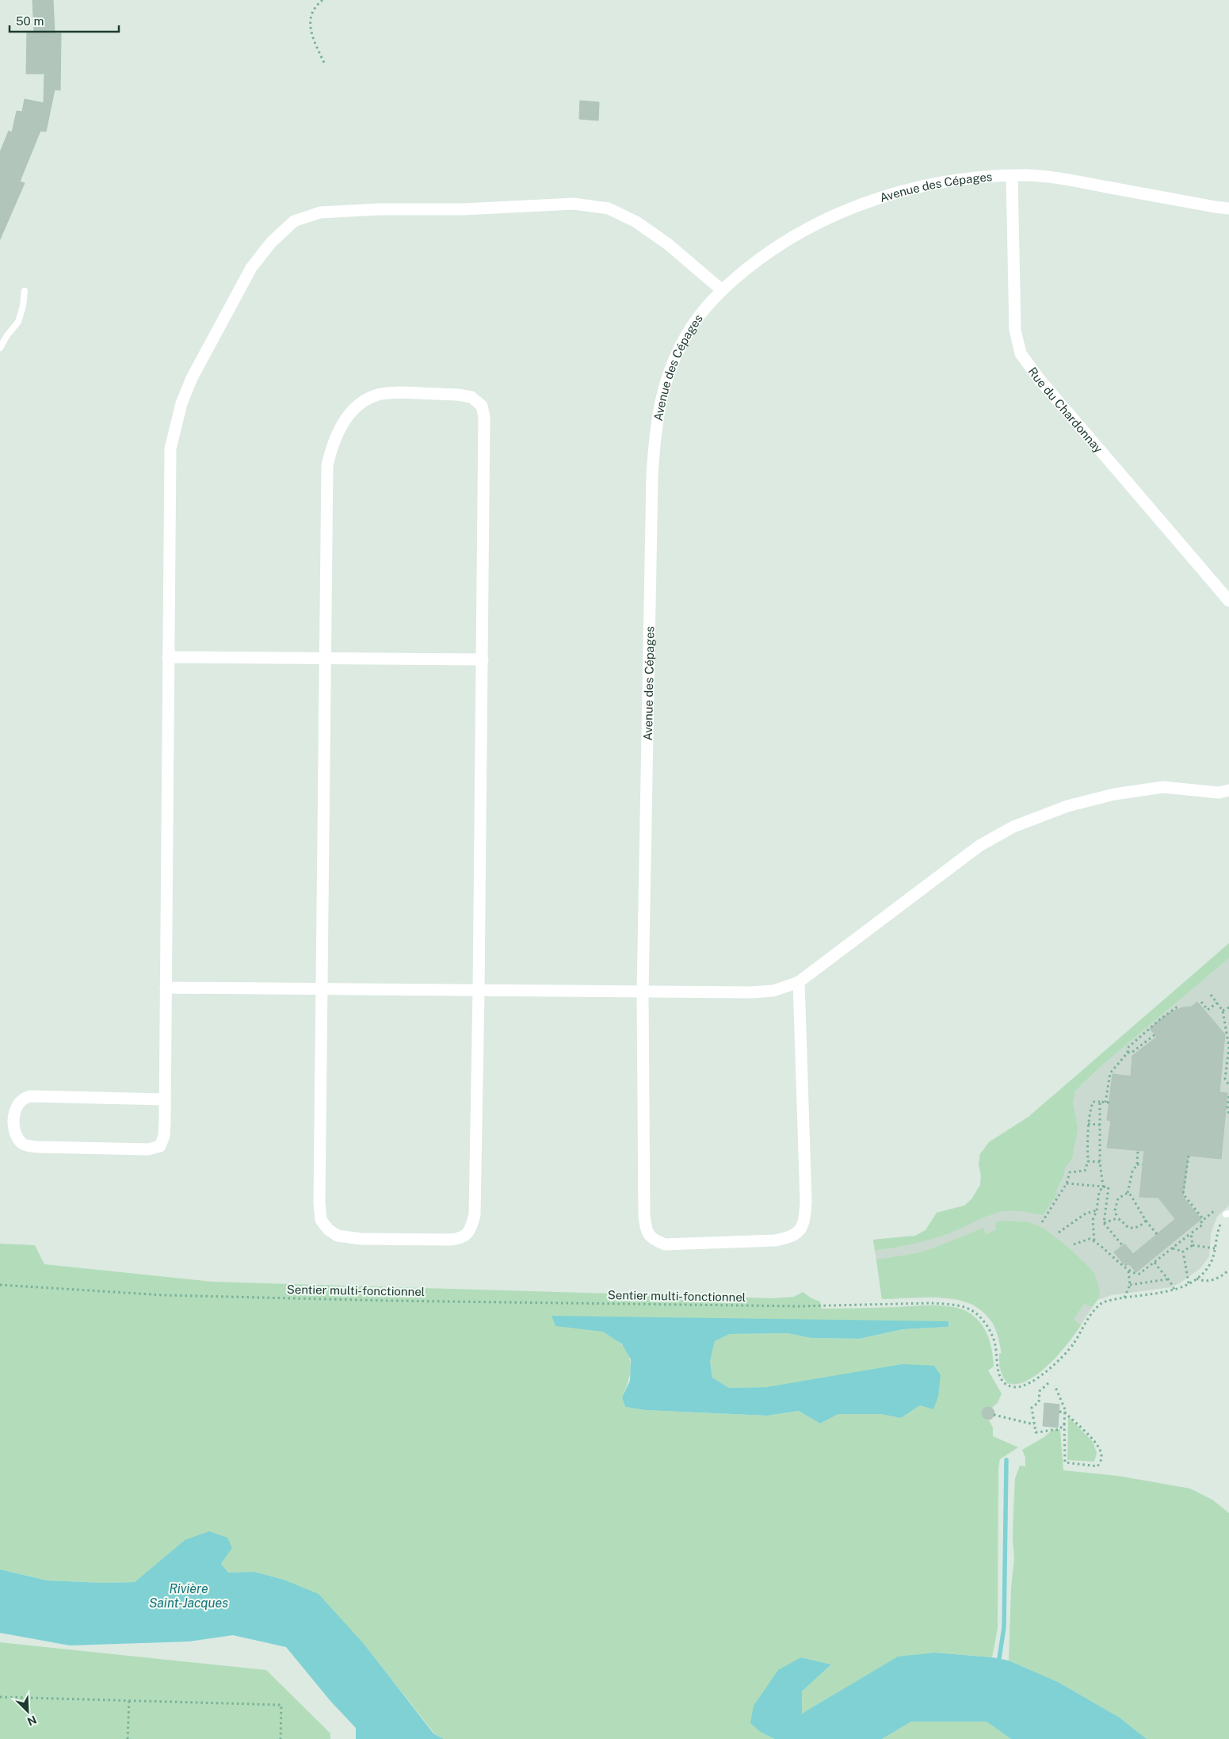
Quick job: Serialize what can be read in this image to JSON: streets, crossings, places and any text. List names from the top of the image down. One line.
{"streets":{"street":["Avenue des Cépages","Rue du Chardonnay"],"path":["Sentier multi-fonctionnel"]},"crossings":[["Avenue des Cépages","Rue du Chardonnay"]],"water":["Rivière Saint-Jacques"],"scale_bar":"50 m","north":"bottom right"}
